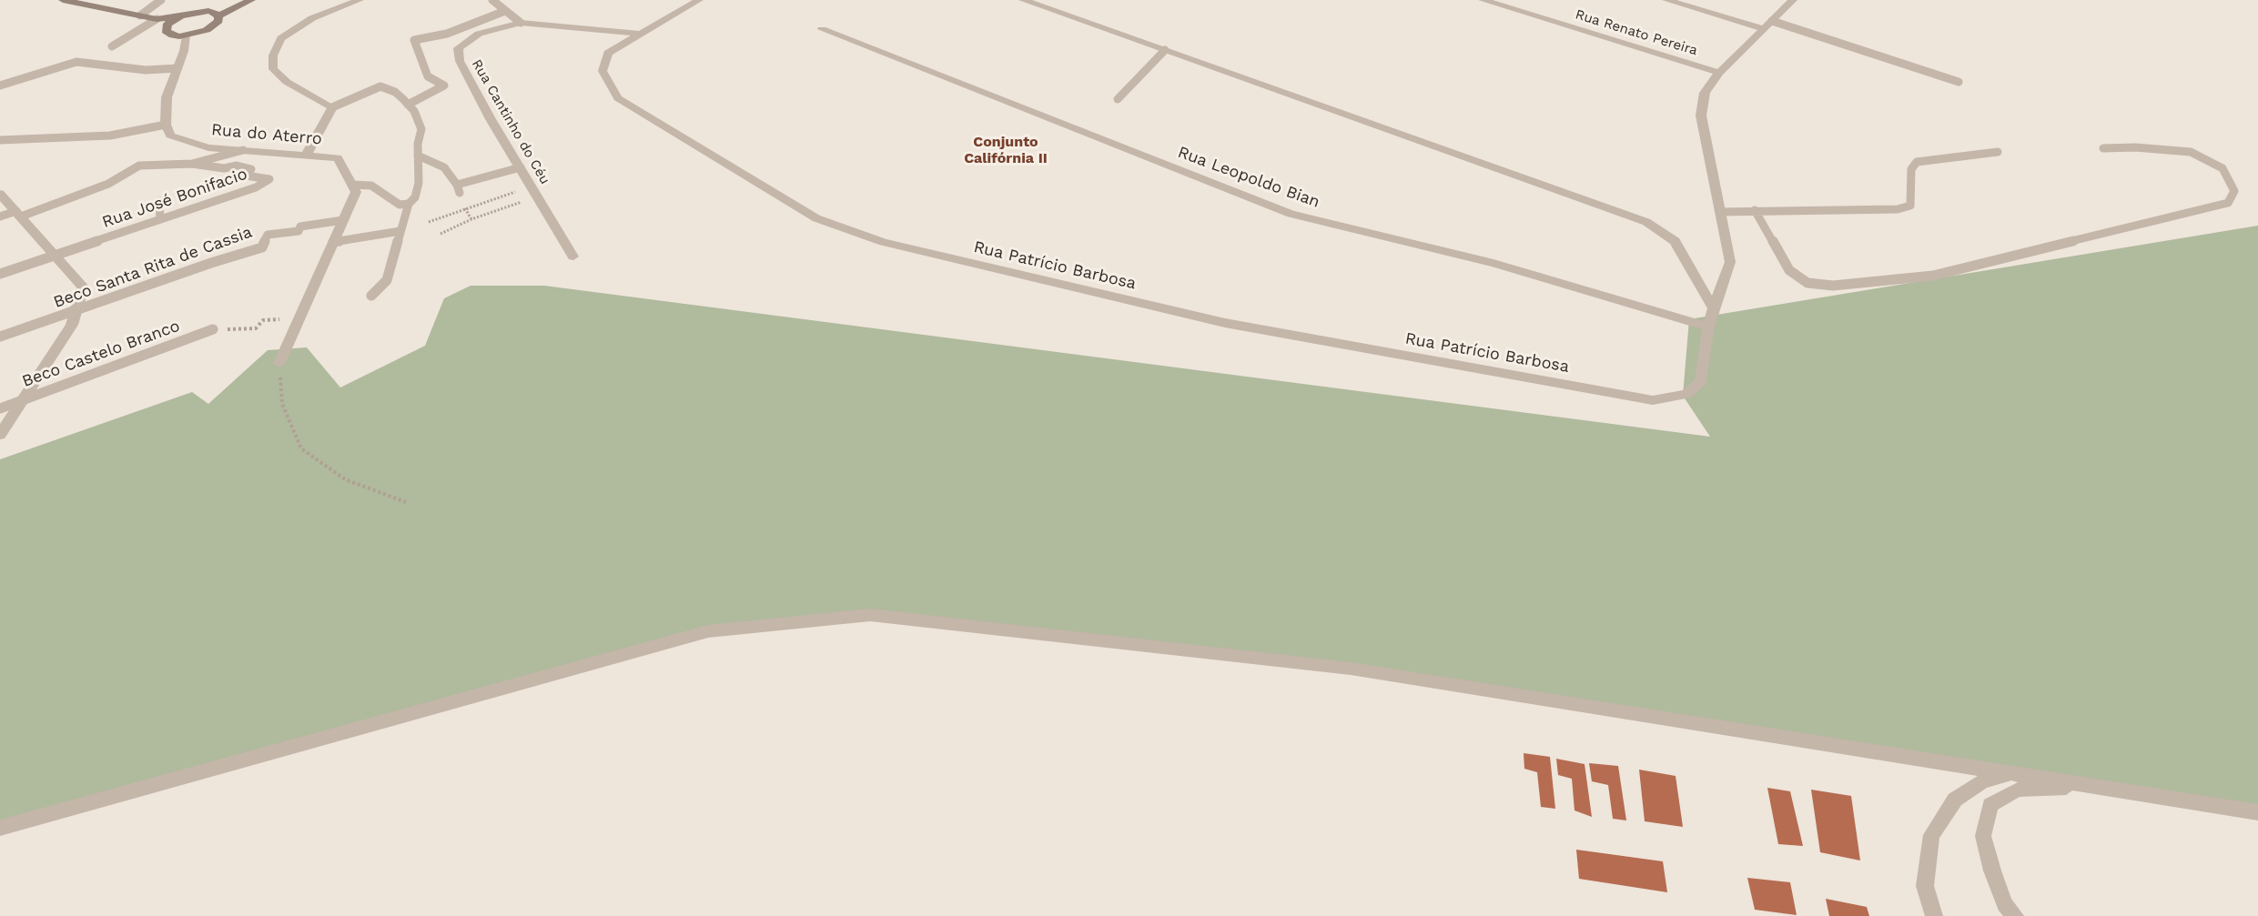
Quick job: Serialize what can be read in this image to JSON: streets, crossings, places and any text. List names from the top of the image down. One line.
{"streets":{"street":["Rua Renato Pereira","Rua Cantinho do Céu","Rua do Aterro","Rua Leopoldo Bian","Rua Patrício Barbosa"],"lane":["Rua José Bonifacio","Beco Santa Rita de Cassia","Beco Castelo Branco"]},"crossings":[["Rua Renato Pereira","Rua Patrício Barbosa"],["Rua Cantinho do Céu","Rua Patrício Barbosa"],["Rua Leopoldo Bian","Rua Patrício Barbosa"]],"districts":["Conjunto Califórnia II"]}
